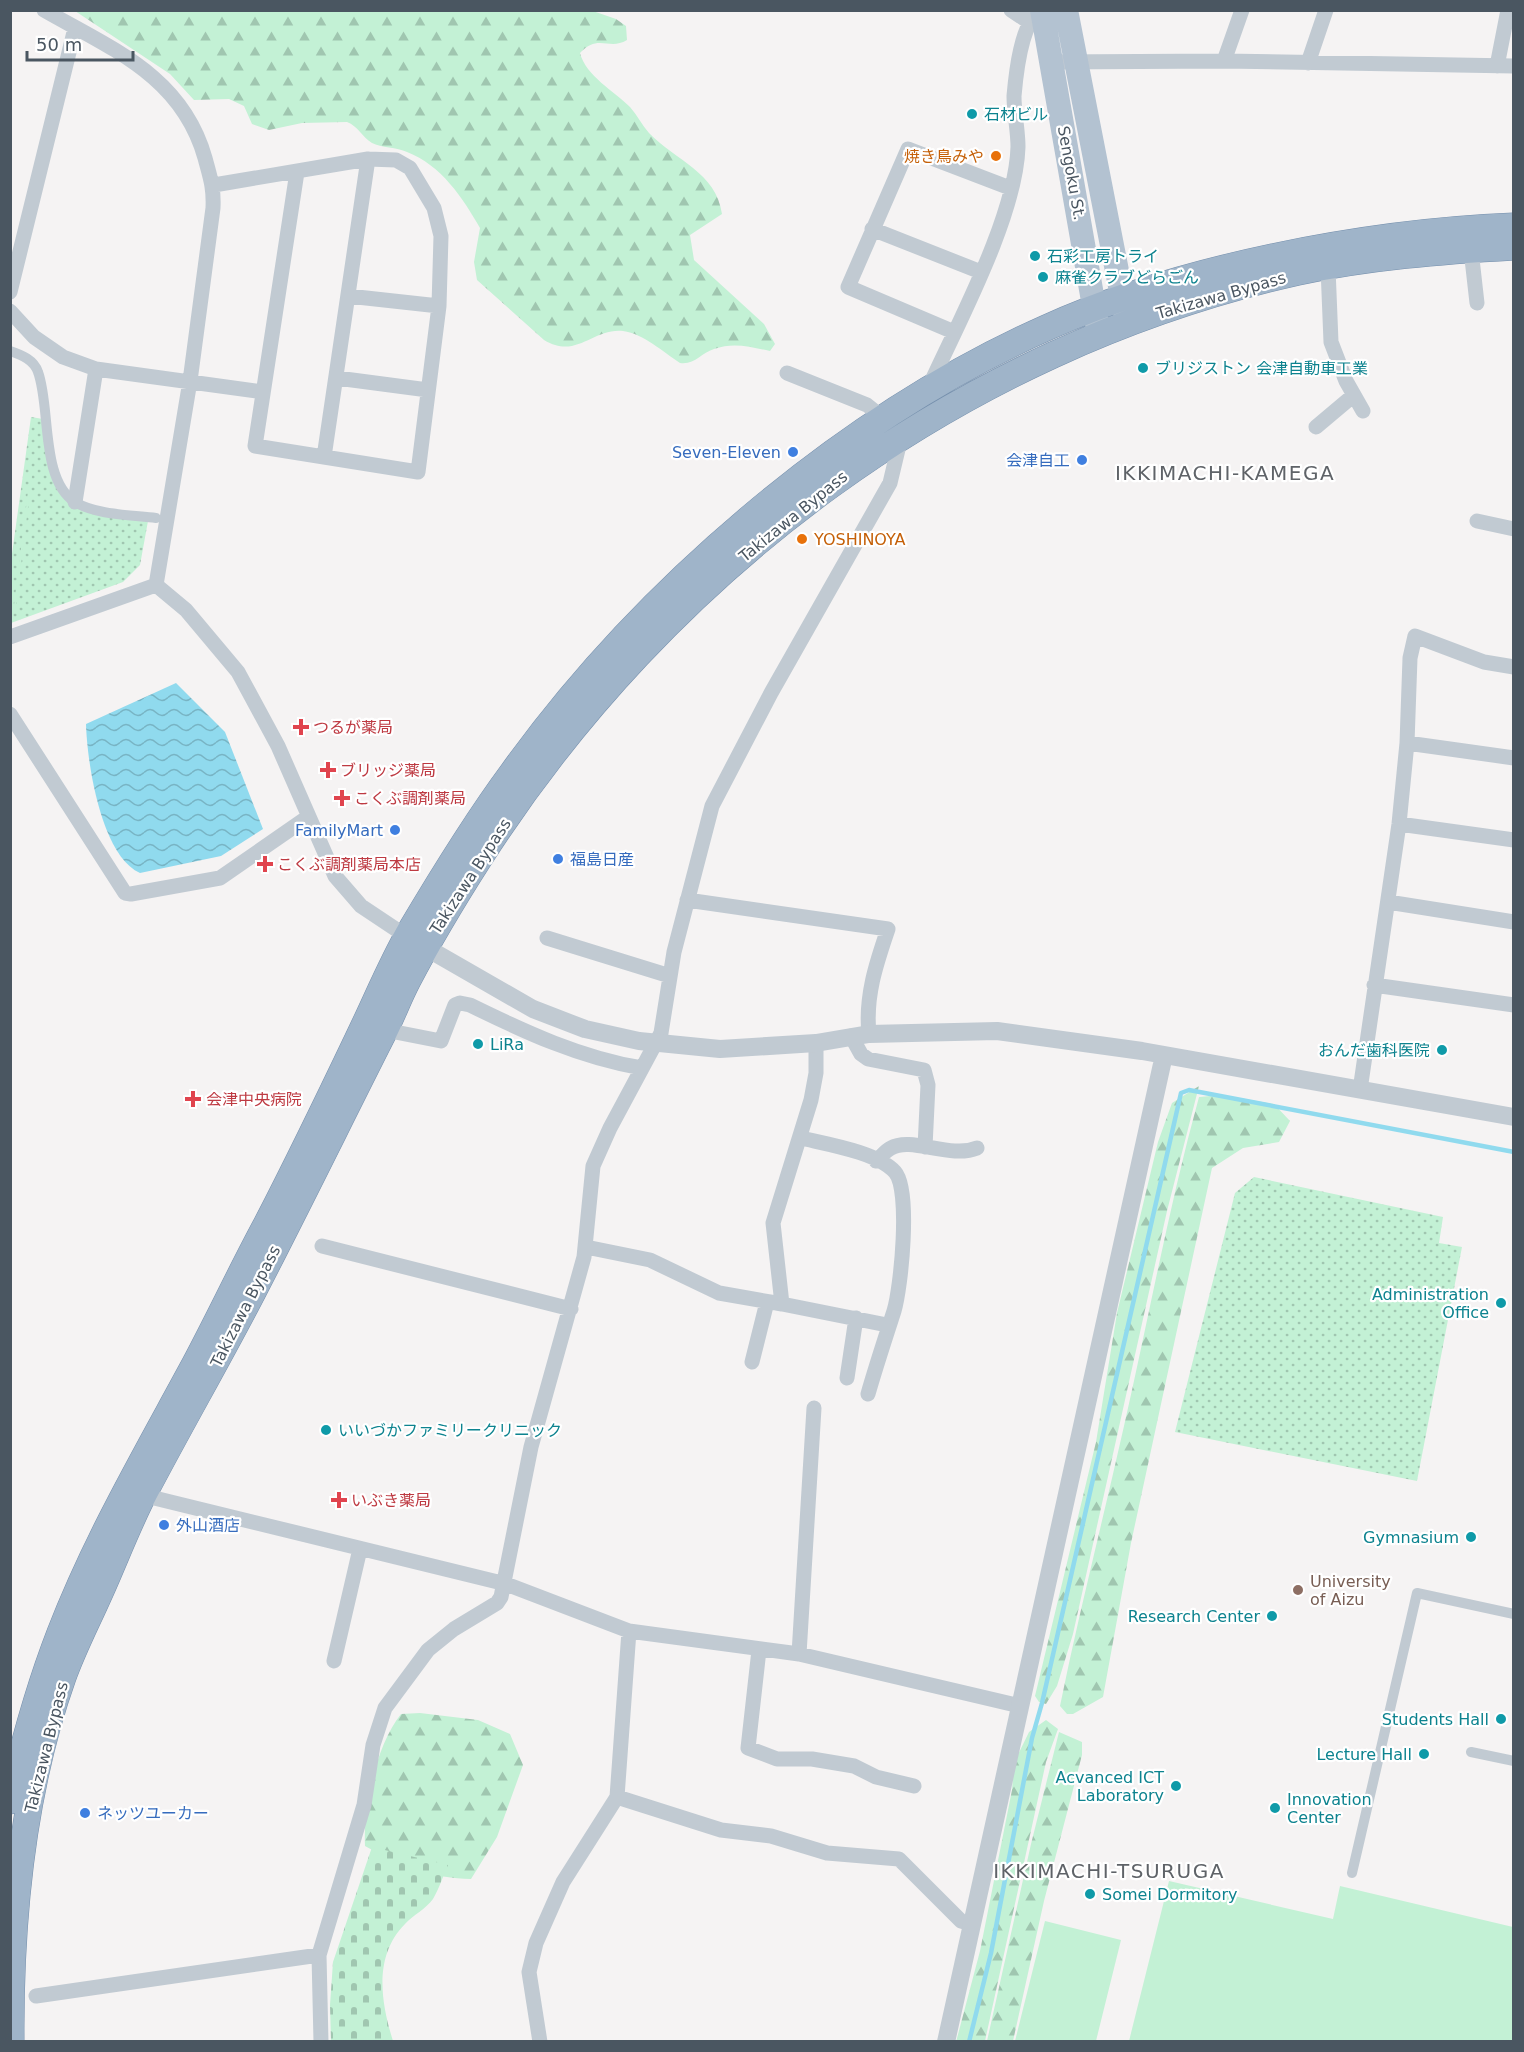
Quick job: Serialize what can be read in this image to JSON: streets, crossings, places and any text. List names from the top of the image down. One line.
{"streets":{"highway":["Takizawa Bypass"],"main road":["Sengoku St."]},"crossings":[["Sengoku St.","Takizawa Bypass"]],"districts":["IKKIMACHI-KAMEGA","IKKIMACHI-TSURUGA"],"places":{"other":["石材ビル","焼き鳥みや","石彩工房トライ","麻雀クラブどらごん","ブリジストン 会津自動車工業","Seven-Eleven","会津自工","YOSHINOYA","FamilyMart","福島日産","LiRa","おんだ歯科医院","Administration Office","いいづかファミリークリニック","外山酒店","Gymnasium","University of Aizu","Research Center","Students Hall","Lecture Hall","Acvanced ICT Laboratory","Innovation Center","ネッツユーカー","Somei Dormitory"],"health":["つるが薬局","ブリッジ薬局","こくぶ調剤薬局","こくぶ調剤薬局本店","会津中央病院","いぶき薬局"]},"scale_bar":"50 m"}
